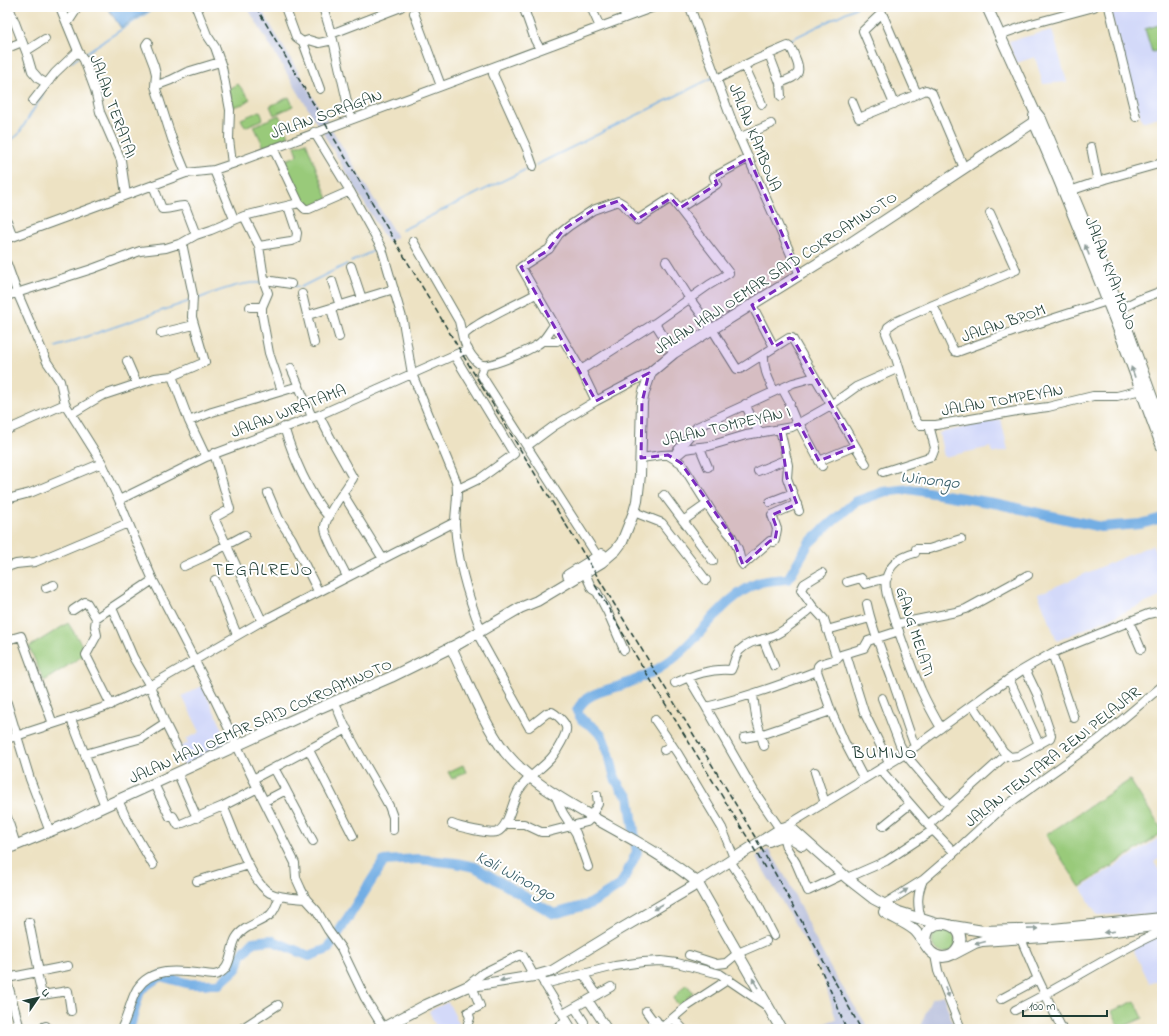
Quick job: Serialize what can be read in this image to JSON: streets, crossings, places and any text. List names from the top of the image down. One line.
{"streets":{"main road":["JALAN HAJI OEMAR SAID COKROAMINOTO","JALAN KYAI MOJO"],"street":["JALAN TERATAI","JALAN SORAGAN","JALAN KAMBOJA","JALAN BPOM","JALAN TOMPEYAN","JALAN WIRATAMA","JALAN TOMPEYAN I","GANG MELATI","JALAN TENTARA ZENI PELAJAR"]},"crossings":[["JALAN TERATAI","JALAN SORAGAN"],["JALAN KAMBOJA","JALAN HAJI OEMAR SAID COKROAMINOTO"],["JALAN HAJI OEMAR SAID COKROAMINOTO","JALAN KYAI MOJO"],["JALAN HAJI OEMAR SAID COKROAMINOTO","JALAN TOMPEYAN I"],["JALAN KYAI MOJO","JALAN BPOM"],["JALAN KYAI MOJO","JALAN TOMPEYAN"],["JALAN TOMPEYAN","JALAN TOMPEYAN I"]],"districts":["TEGALREJO","BUMIJO"],"water":["Winongo","Kali Winongo"],"scale_bar":"100 m","north":"top right"}
